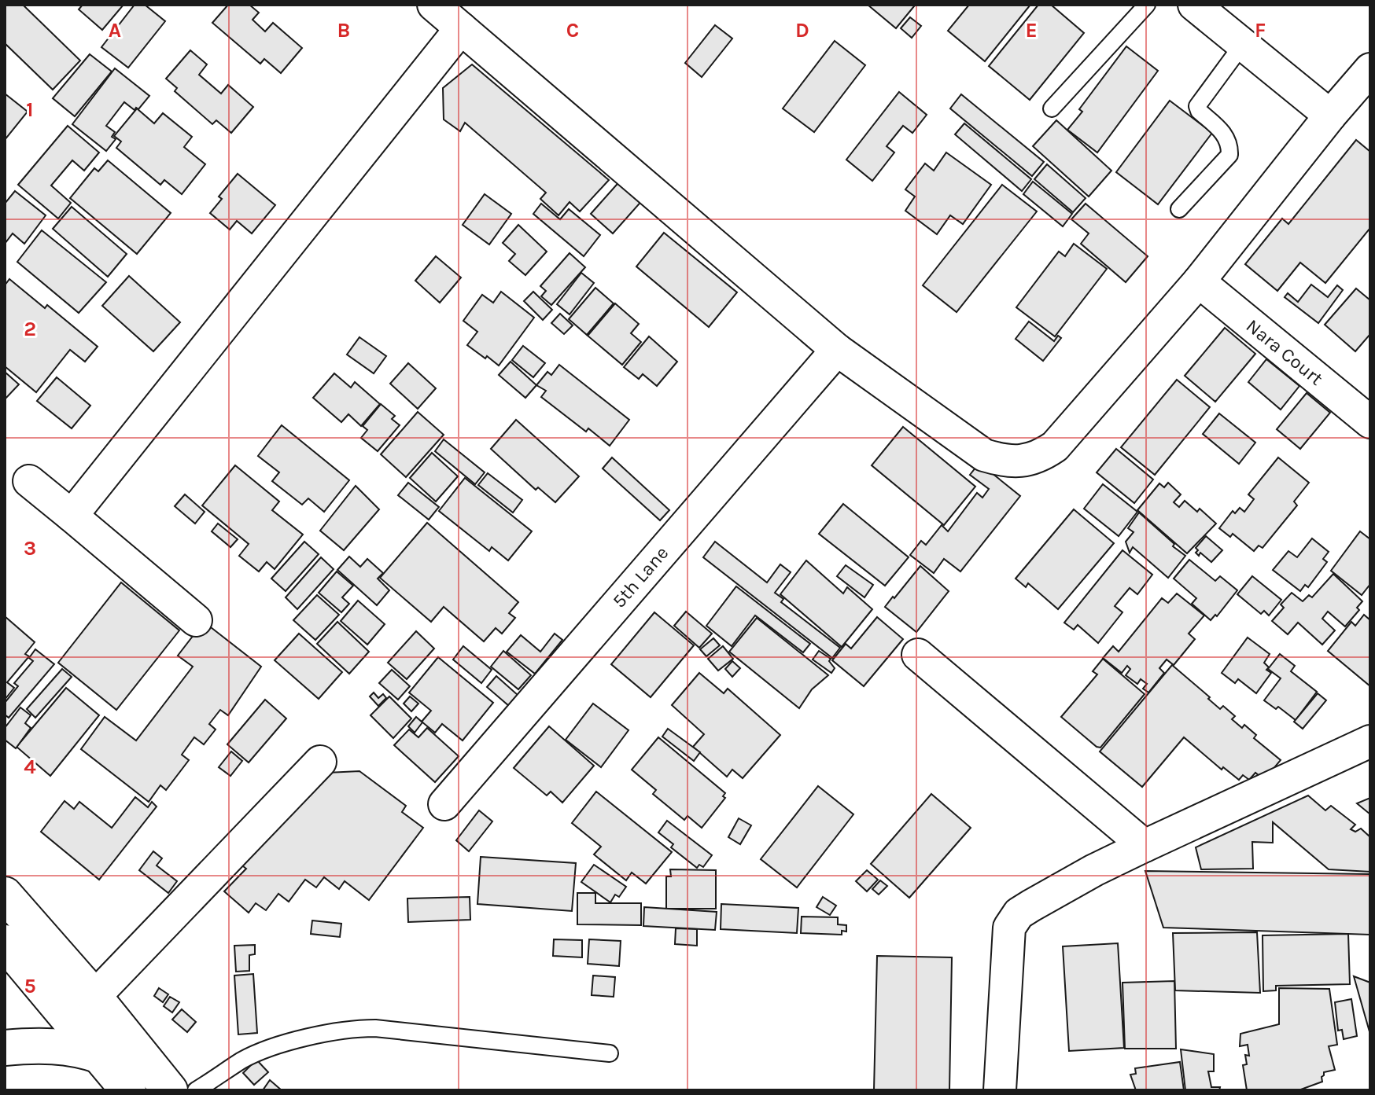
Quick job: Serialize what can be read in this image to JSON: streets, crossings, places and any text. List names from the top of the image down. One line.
{"streets":{"street":["Nara Court","5th Lane"]},"grid":{"columns":["A","B","C","D","E","F"],"rows":["1","2","3","4","5"]}}
